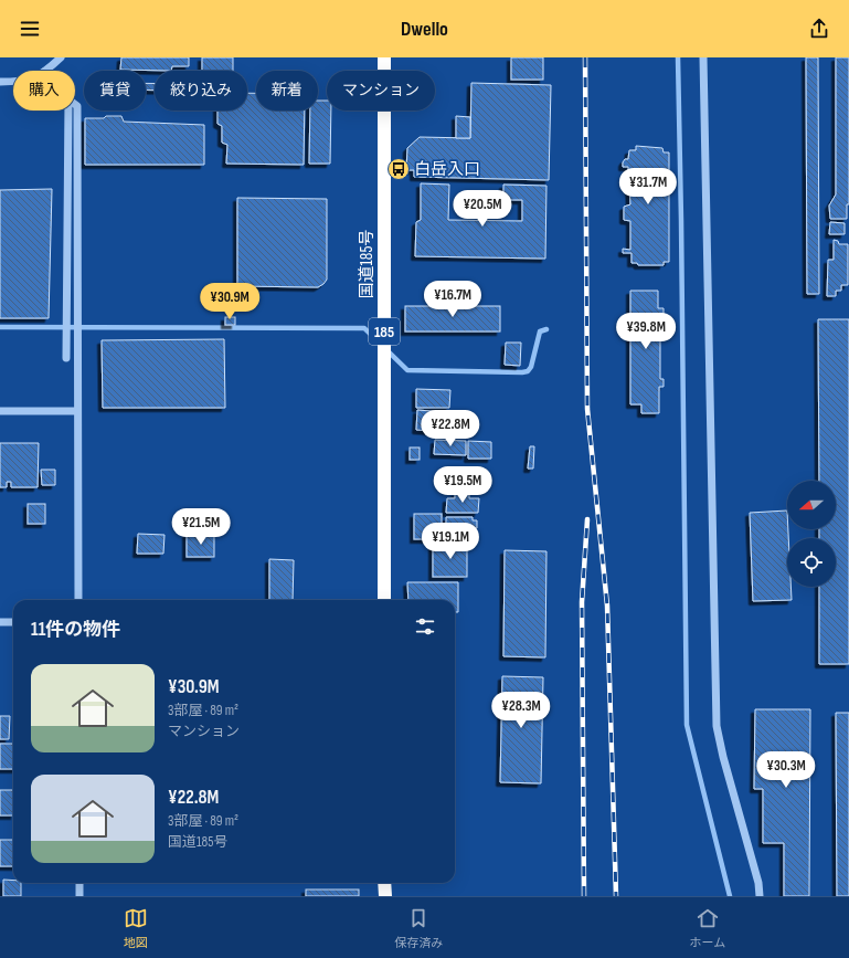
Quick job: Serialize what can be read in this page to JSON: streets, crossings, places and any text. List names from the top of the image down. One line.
{"streets":{"highway":["国道185号","185"]},"places":{"bus stop":["白岳入口"]},"north":"left","page":{"header":"Dwello","chip":["購入","賃貸","絞り込み","新着","マンション"],"price":["¥31.7M","¥20.5M","¥16.7M","¥30.9M","¥39.8M","¥22.8M","¥19.5M","¥21.5M","¥19.1M","¥28.3M","¥30.3M"],"heading":"11件の物件","list":[{"name":"¥30.9M","note":"3部屋 · 89 m² · マンション"},{"name":"¥22.8M","note":"3部屋 · 89 m² · 国道185号"}],"tabs":["地図","保存済み","ホーム"]}}
